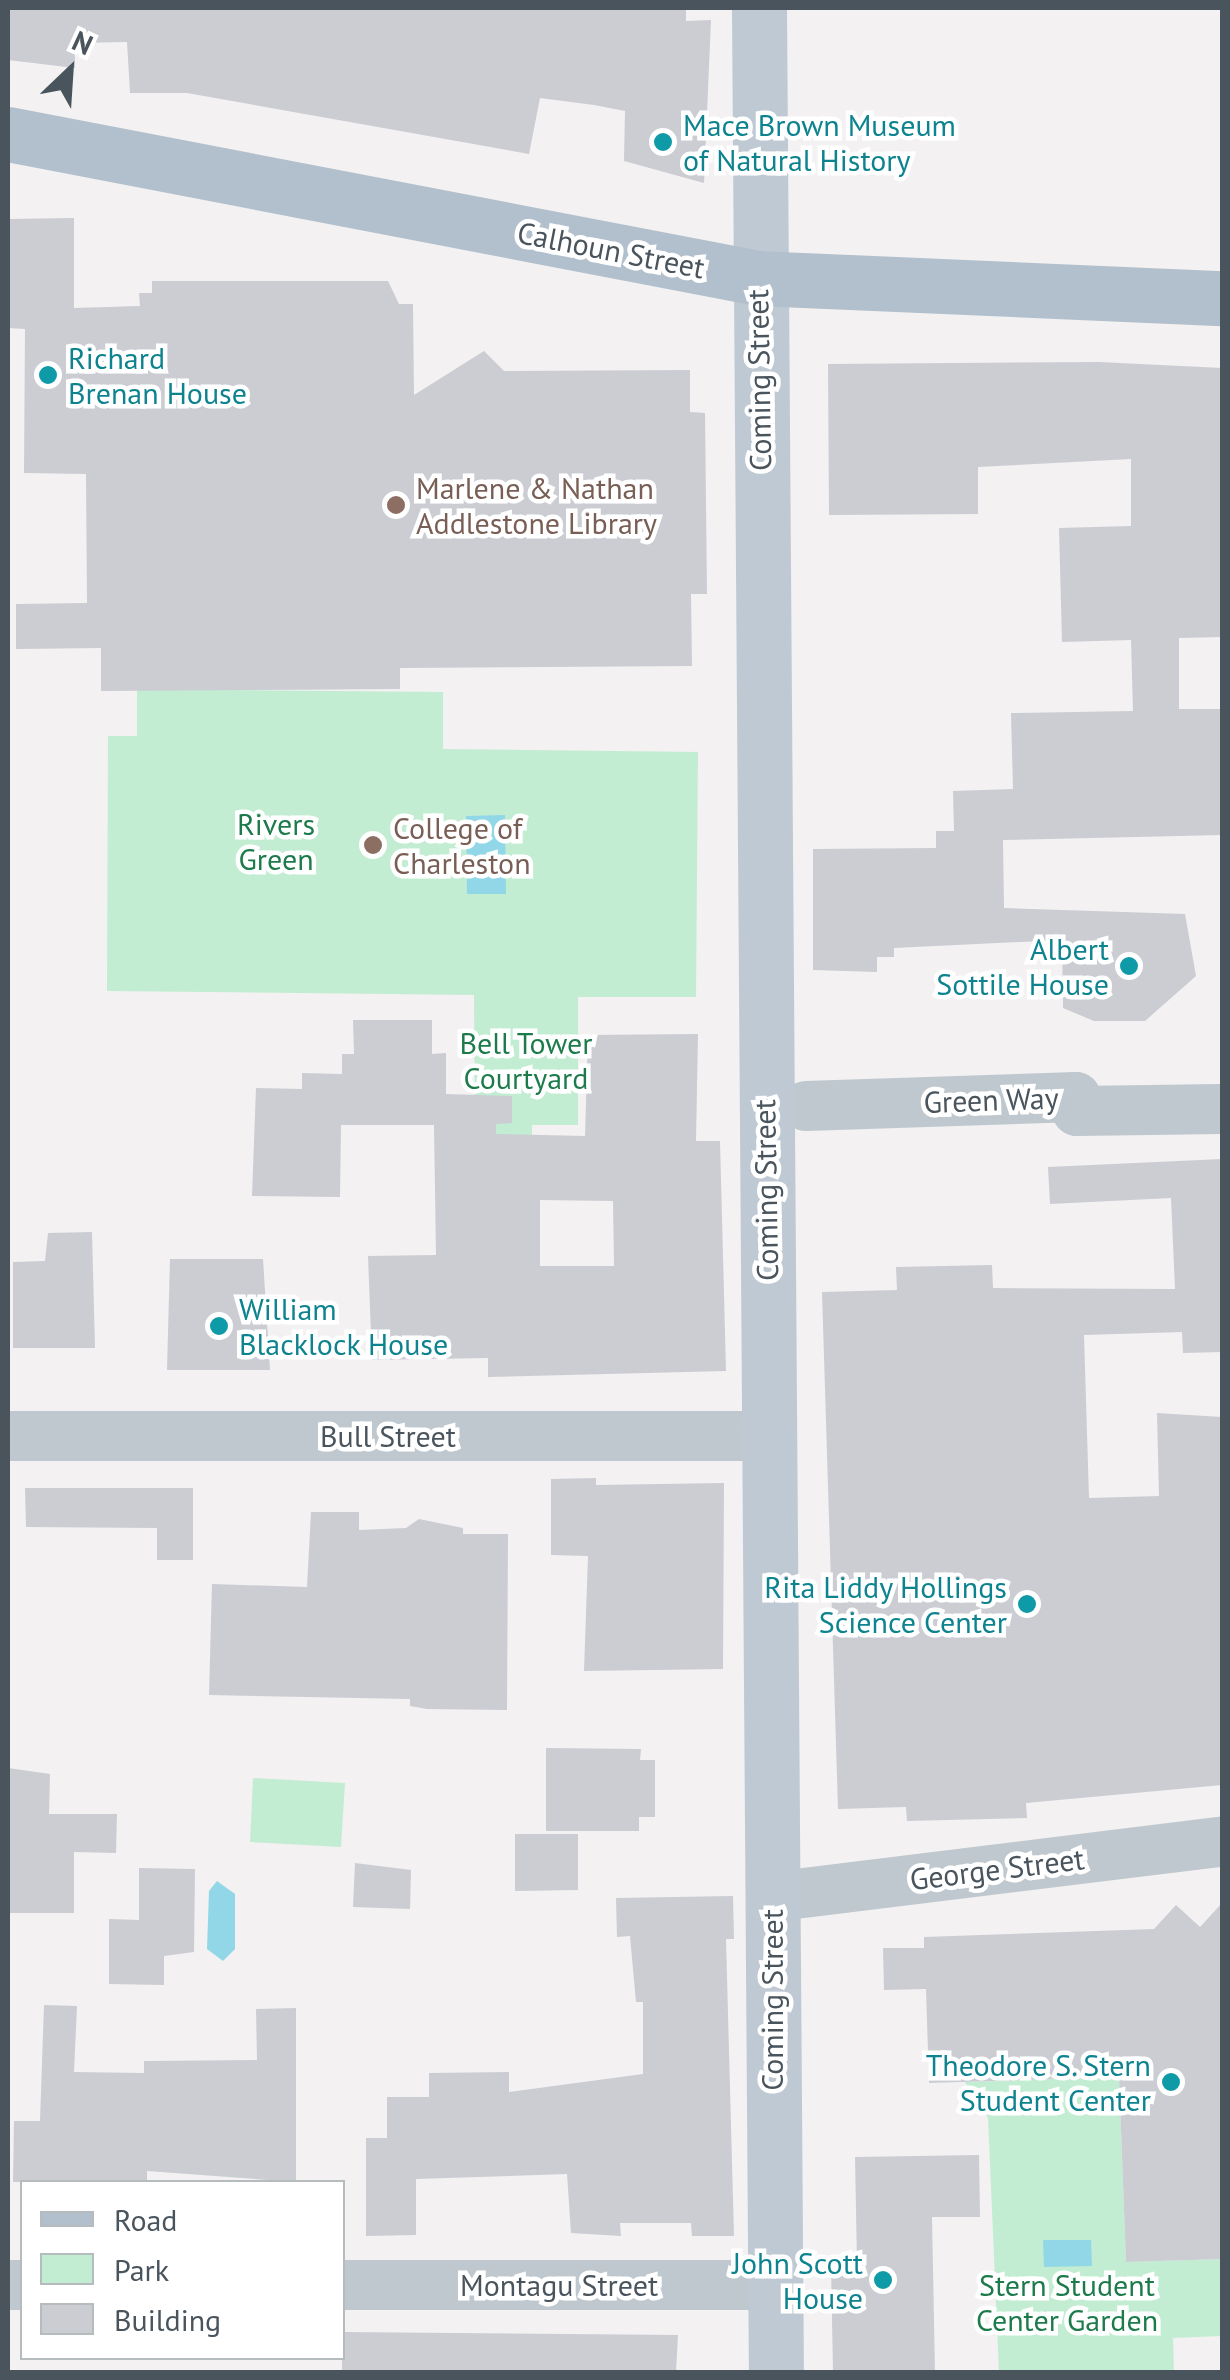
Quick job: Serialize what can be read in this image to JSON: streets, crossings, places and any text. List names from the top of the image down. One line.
{"streets":{"main road":["Calhoun Street"],"street":["Coming Street","Green Way","Bull Street","George Street","Montagu Street"]},"crossings":[["Calhoun Street","Coming Street"],["Coming Street","Bull Street"],["Coming Street","George Street"],["Coming Street","Montagu Street"]],"parks":["Rivers Green","Bell Tower Courtyard","Stern Student Center Garden"],"places":["Mace Brown Museum of Natural History","Richard Brenan House","Marlene & Nathan Addlestone Library","College of Charleston","Albert Sottile House","William Blacklock House","Rita Liddy Hollings Science Center","Theodore S. Stern Student Center","John Scott House"],"legend":["Road","Park","Building"],"north":"top right"}
